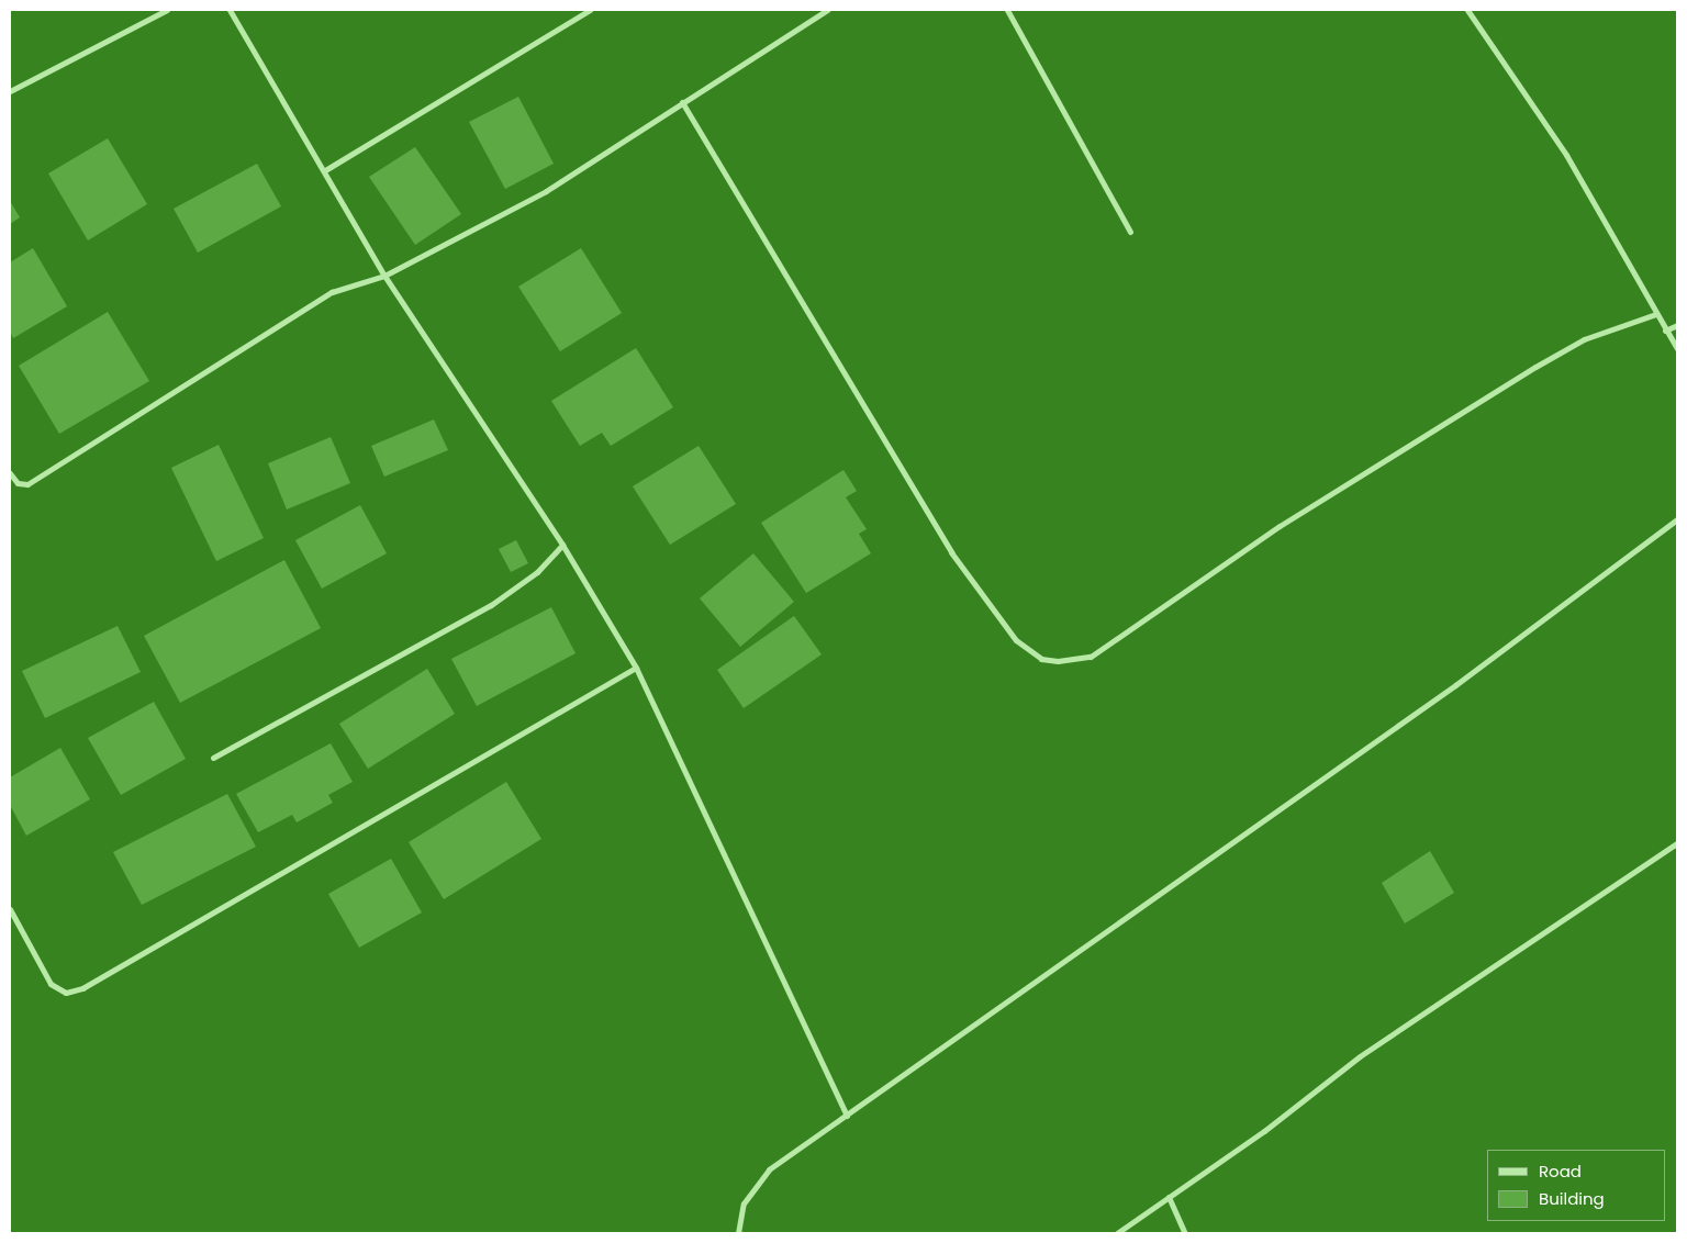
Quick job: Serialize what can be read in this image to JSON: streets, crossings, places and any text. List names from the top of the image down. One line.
{"legend":["Road","Building"]}
